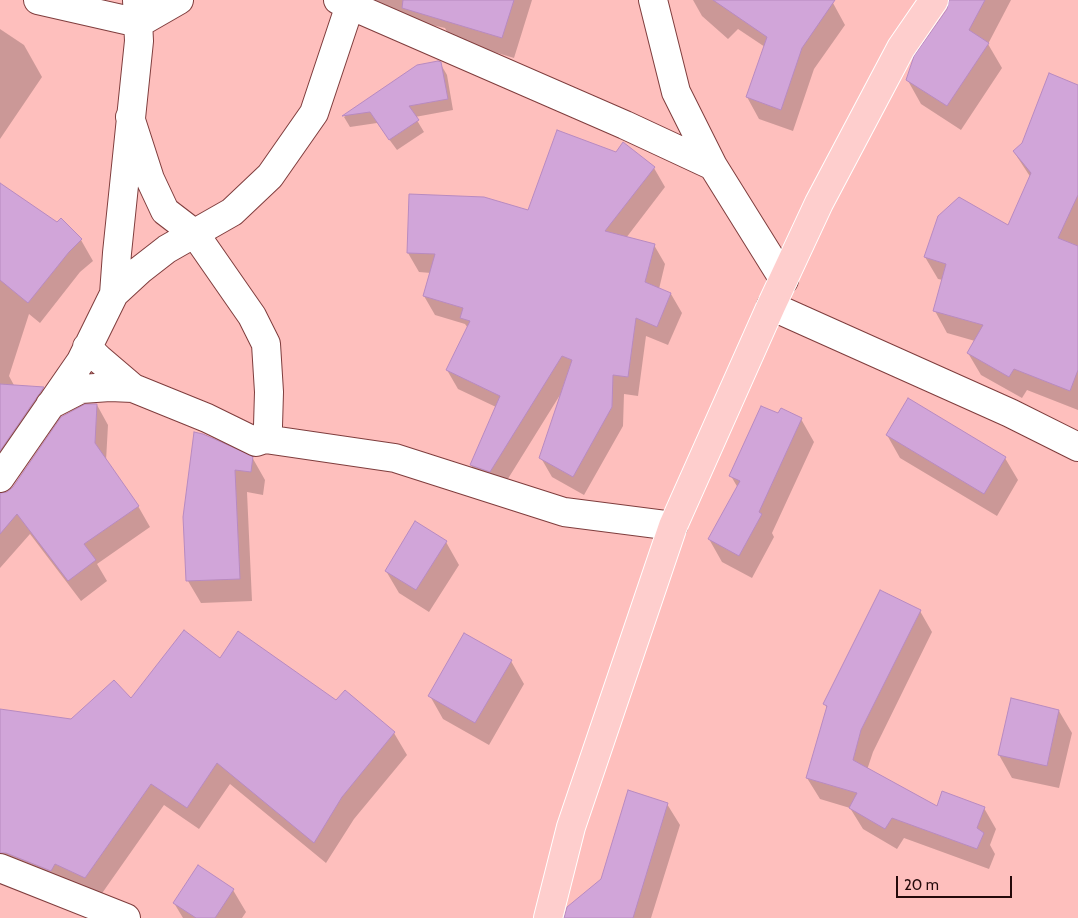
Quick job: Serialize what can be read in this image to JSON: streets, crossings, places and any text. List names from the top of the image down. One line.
{"scale_bar":"20 m"}
